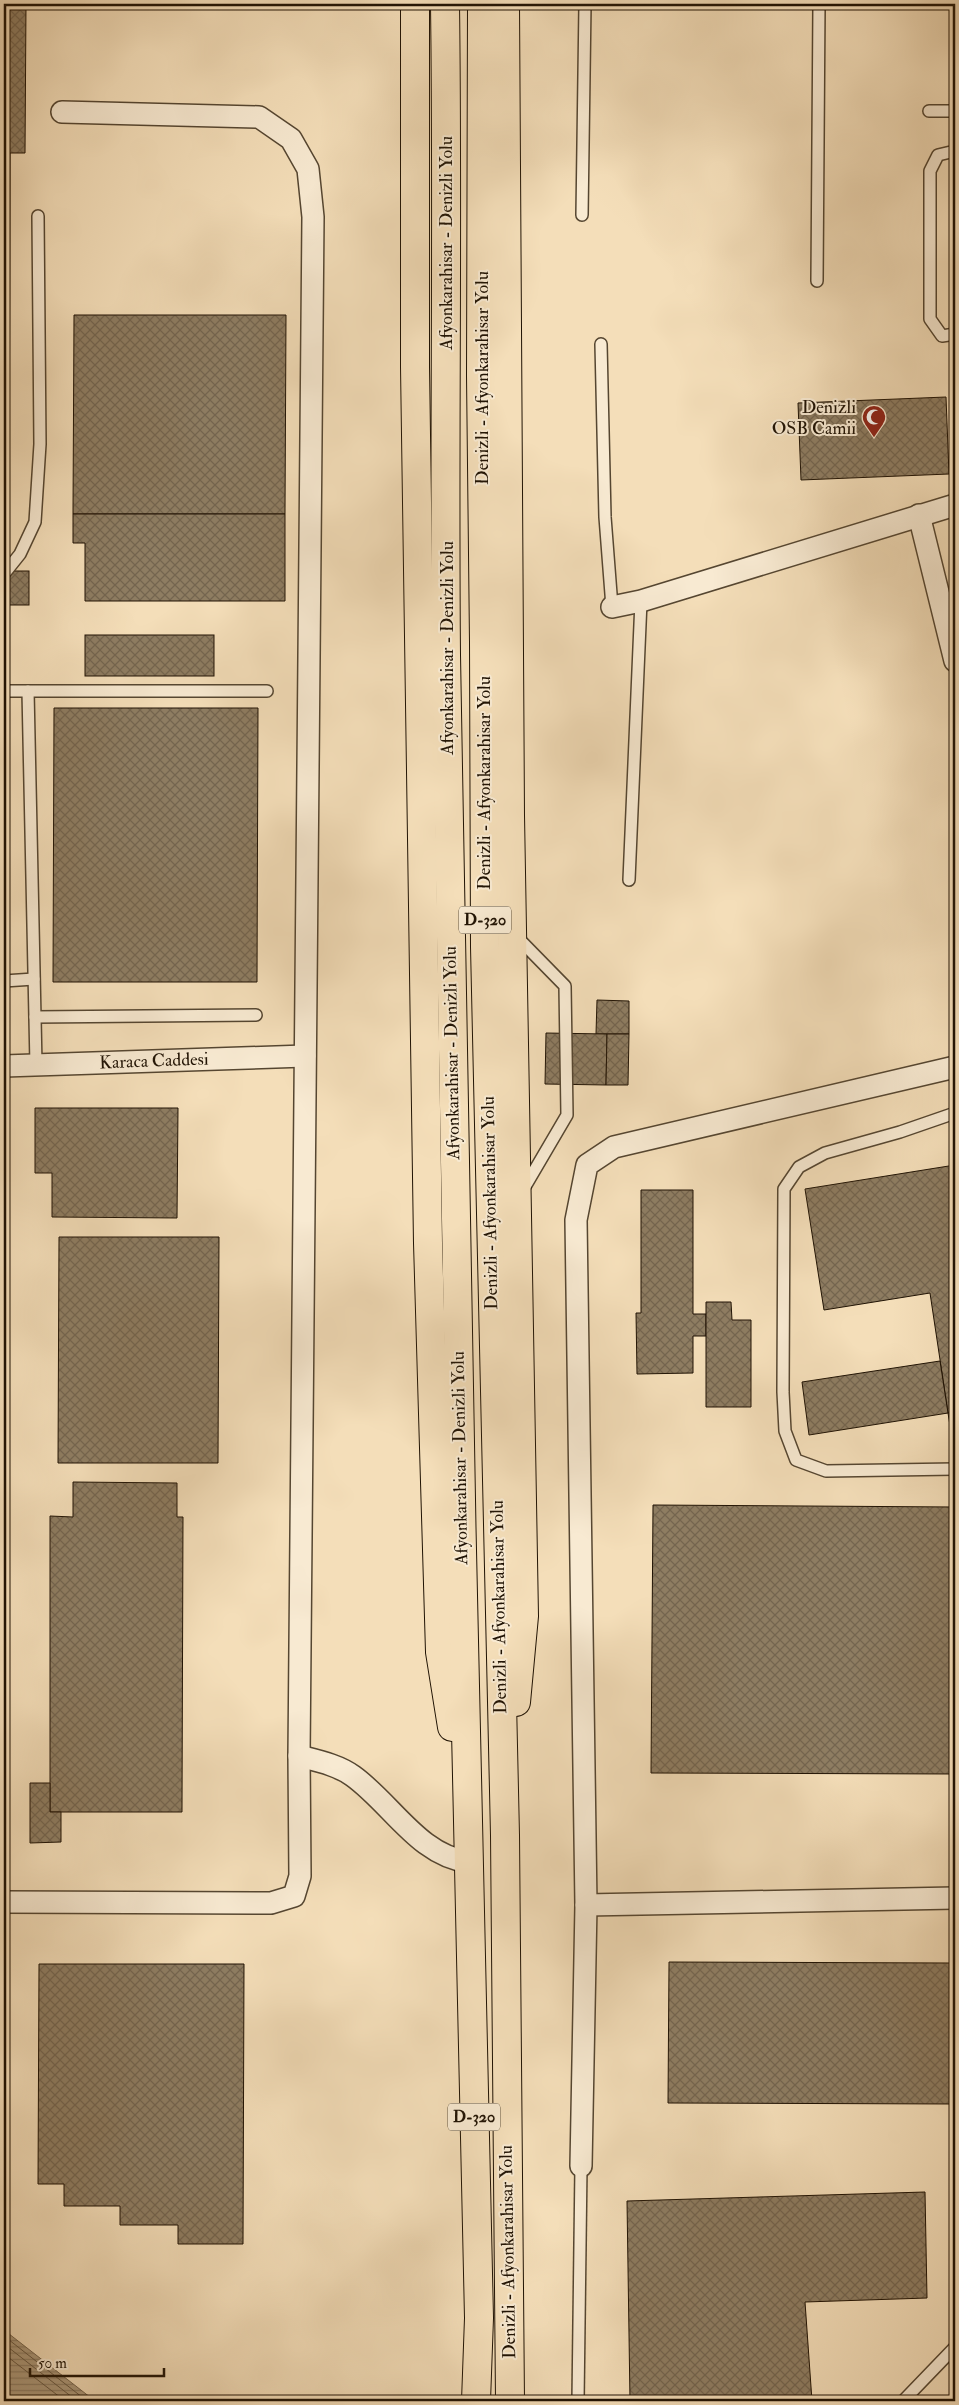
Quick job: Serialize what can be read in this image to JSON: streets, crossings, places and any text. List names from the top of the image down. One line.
{"streets":{"highway":["Afyonkarahisar - Denizli Yolu","Denizli - Afyonkarahisar Yolu","D-320"],"street":["Karaca Caddesi"]},"crossings":[["Afyonkarahisar - Denizli Yolu","Denizli - Afyonkarahisar Yolu"]],"places":{"mosque":["Denizli OSB Camii"]},"scale_bar":"50 m"}
